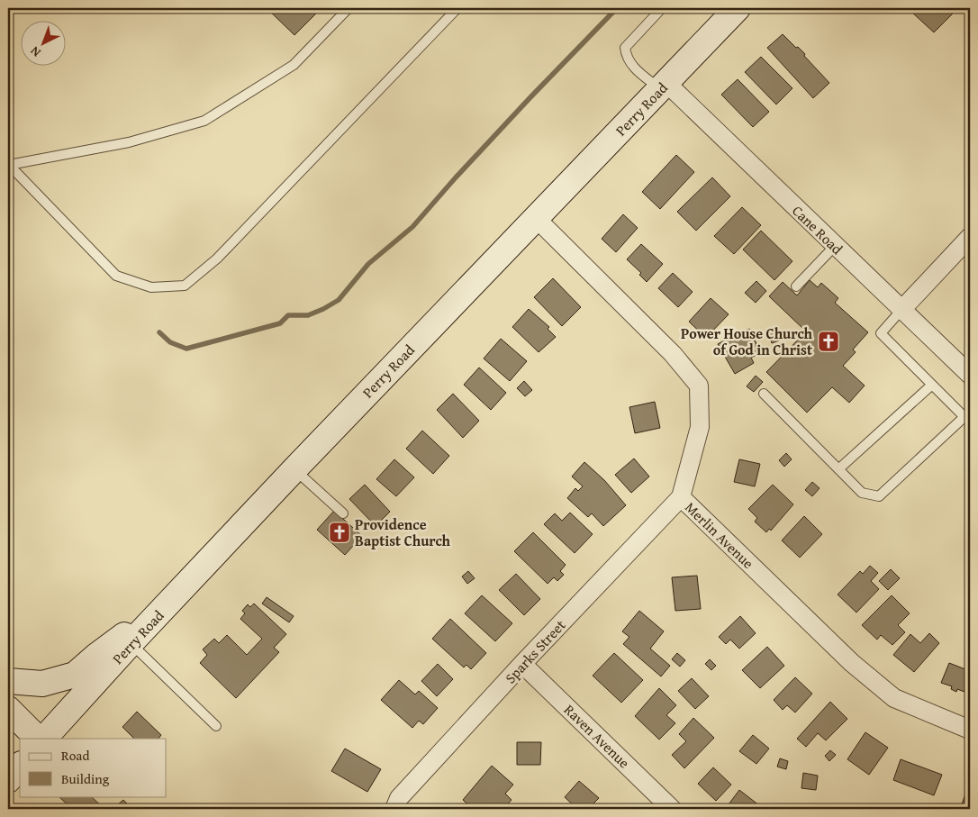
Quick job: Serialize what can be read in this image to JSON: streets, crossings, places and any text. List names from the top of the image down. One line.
{"streets":{"main road":["Perry Road"],"street":["Cane Road","Merlin Avenue","Sparks Street","Raven Avenue"]},"crossings":[["Perry Road","Cane Road"],["Perry Road","Merlin Avenue"],["Merlin Avenue","Sparks Street"],["Sparks Street","Raven Avenue"]],"places":{"church":["Power House Church of God in Christ","Providence Baptist Church"]},"legend":["Road","Building"],"north":"bottom left"}
